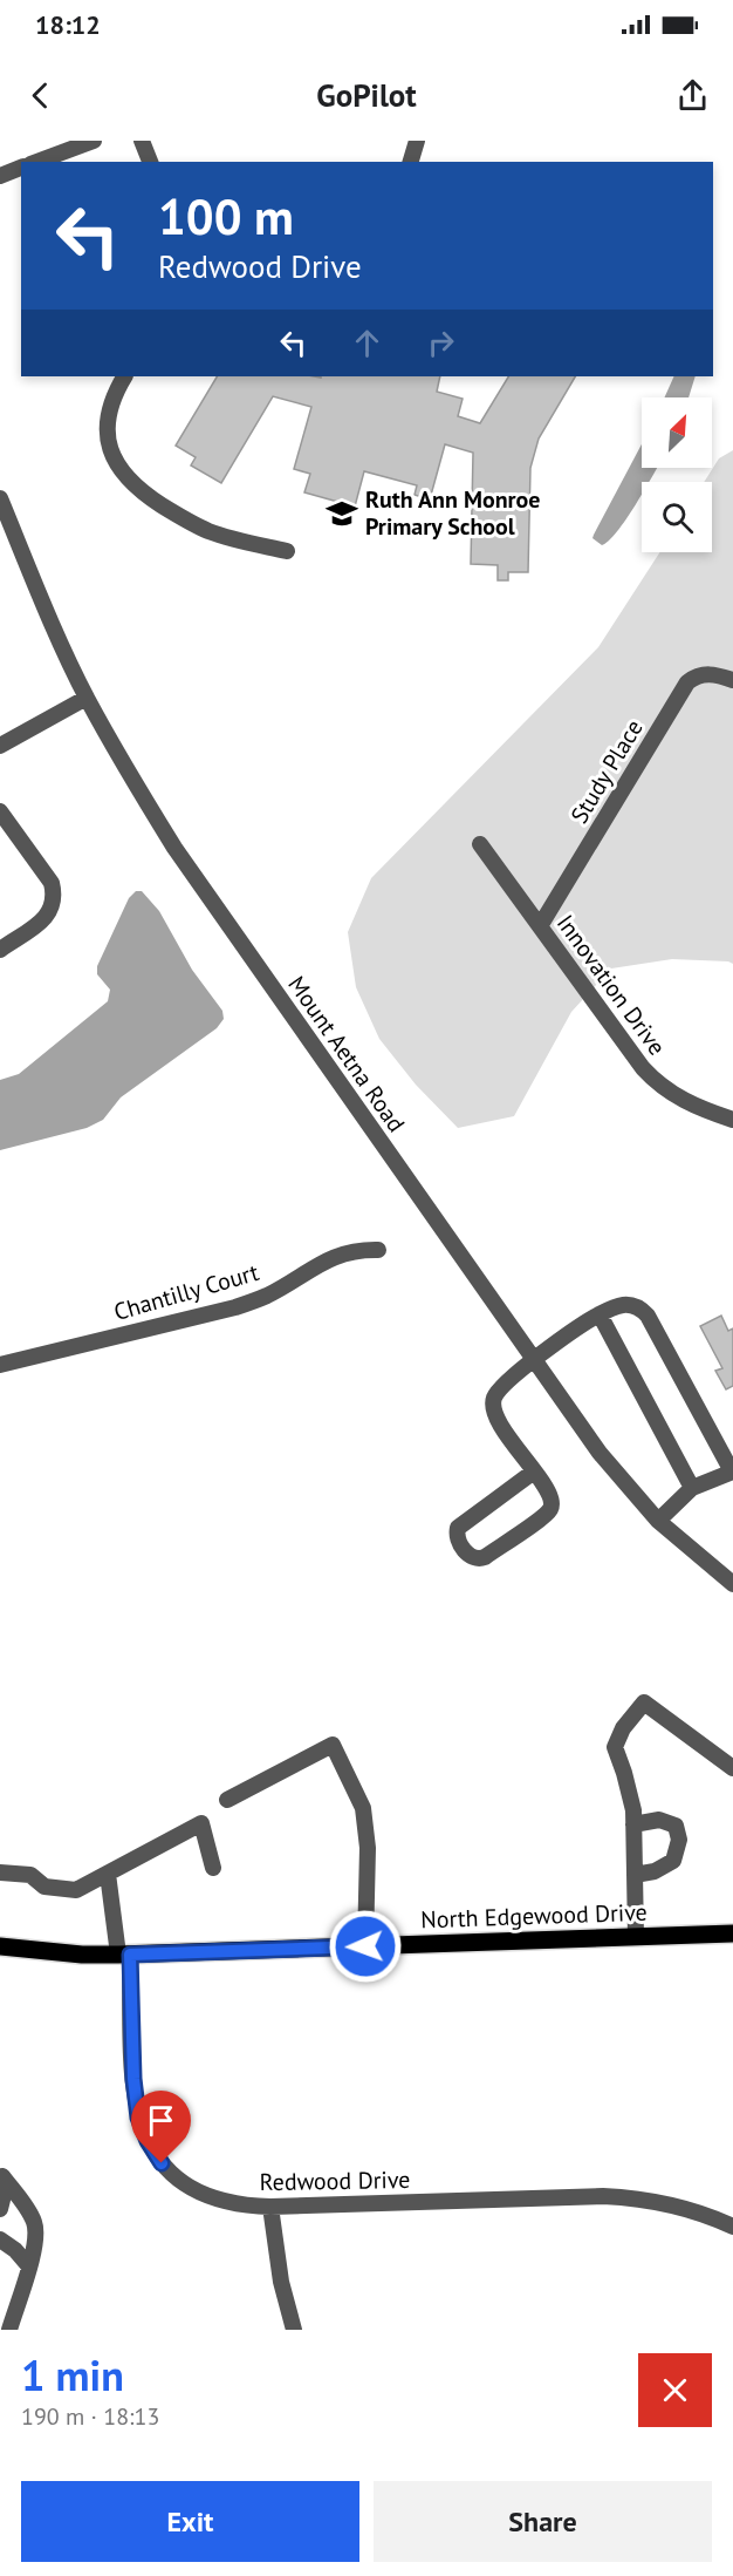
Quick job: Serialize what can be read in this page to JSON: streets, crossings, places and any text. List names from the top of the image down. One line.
{"streets":{"main road":["North Edgewood Drive"],"street":["Study Place","Innovation Drive","Mount Aetna Road","Chantilly Court","Redwood Drive"]},"crossings":[["Study Place","Innovation Drive"],["North Edgewood Drive","Redwood Drive"]],"places":{"school or university":["Ruth Ann Monroe Primary School"]},"north":"top right","page":{"status":"18:12","header":"GoPilot","turn":["100 m","Redwood Drive"],"heading":["1 min","190 m · 18:13"],"buttons":["Exit","Share"]}}
